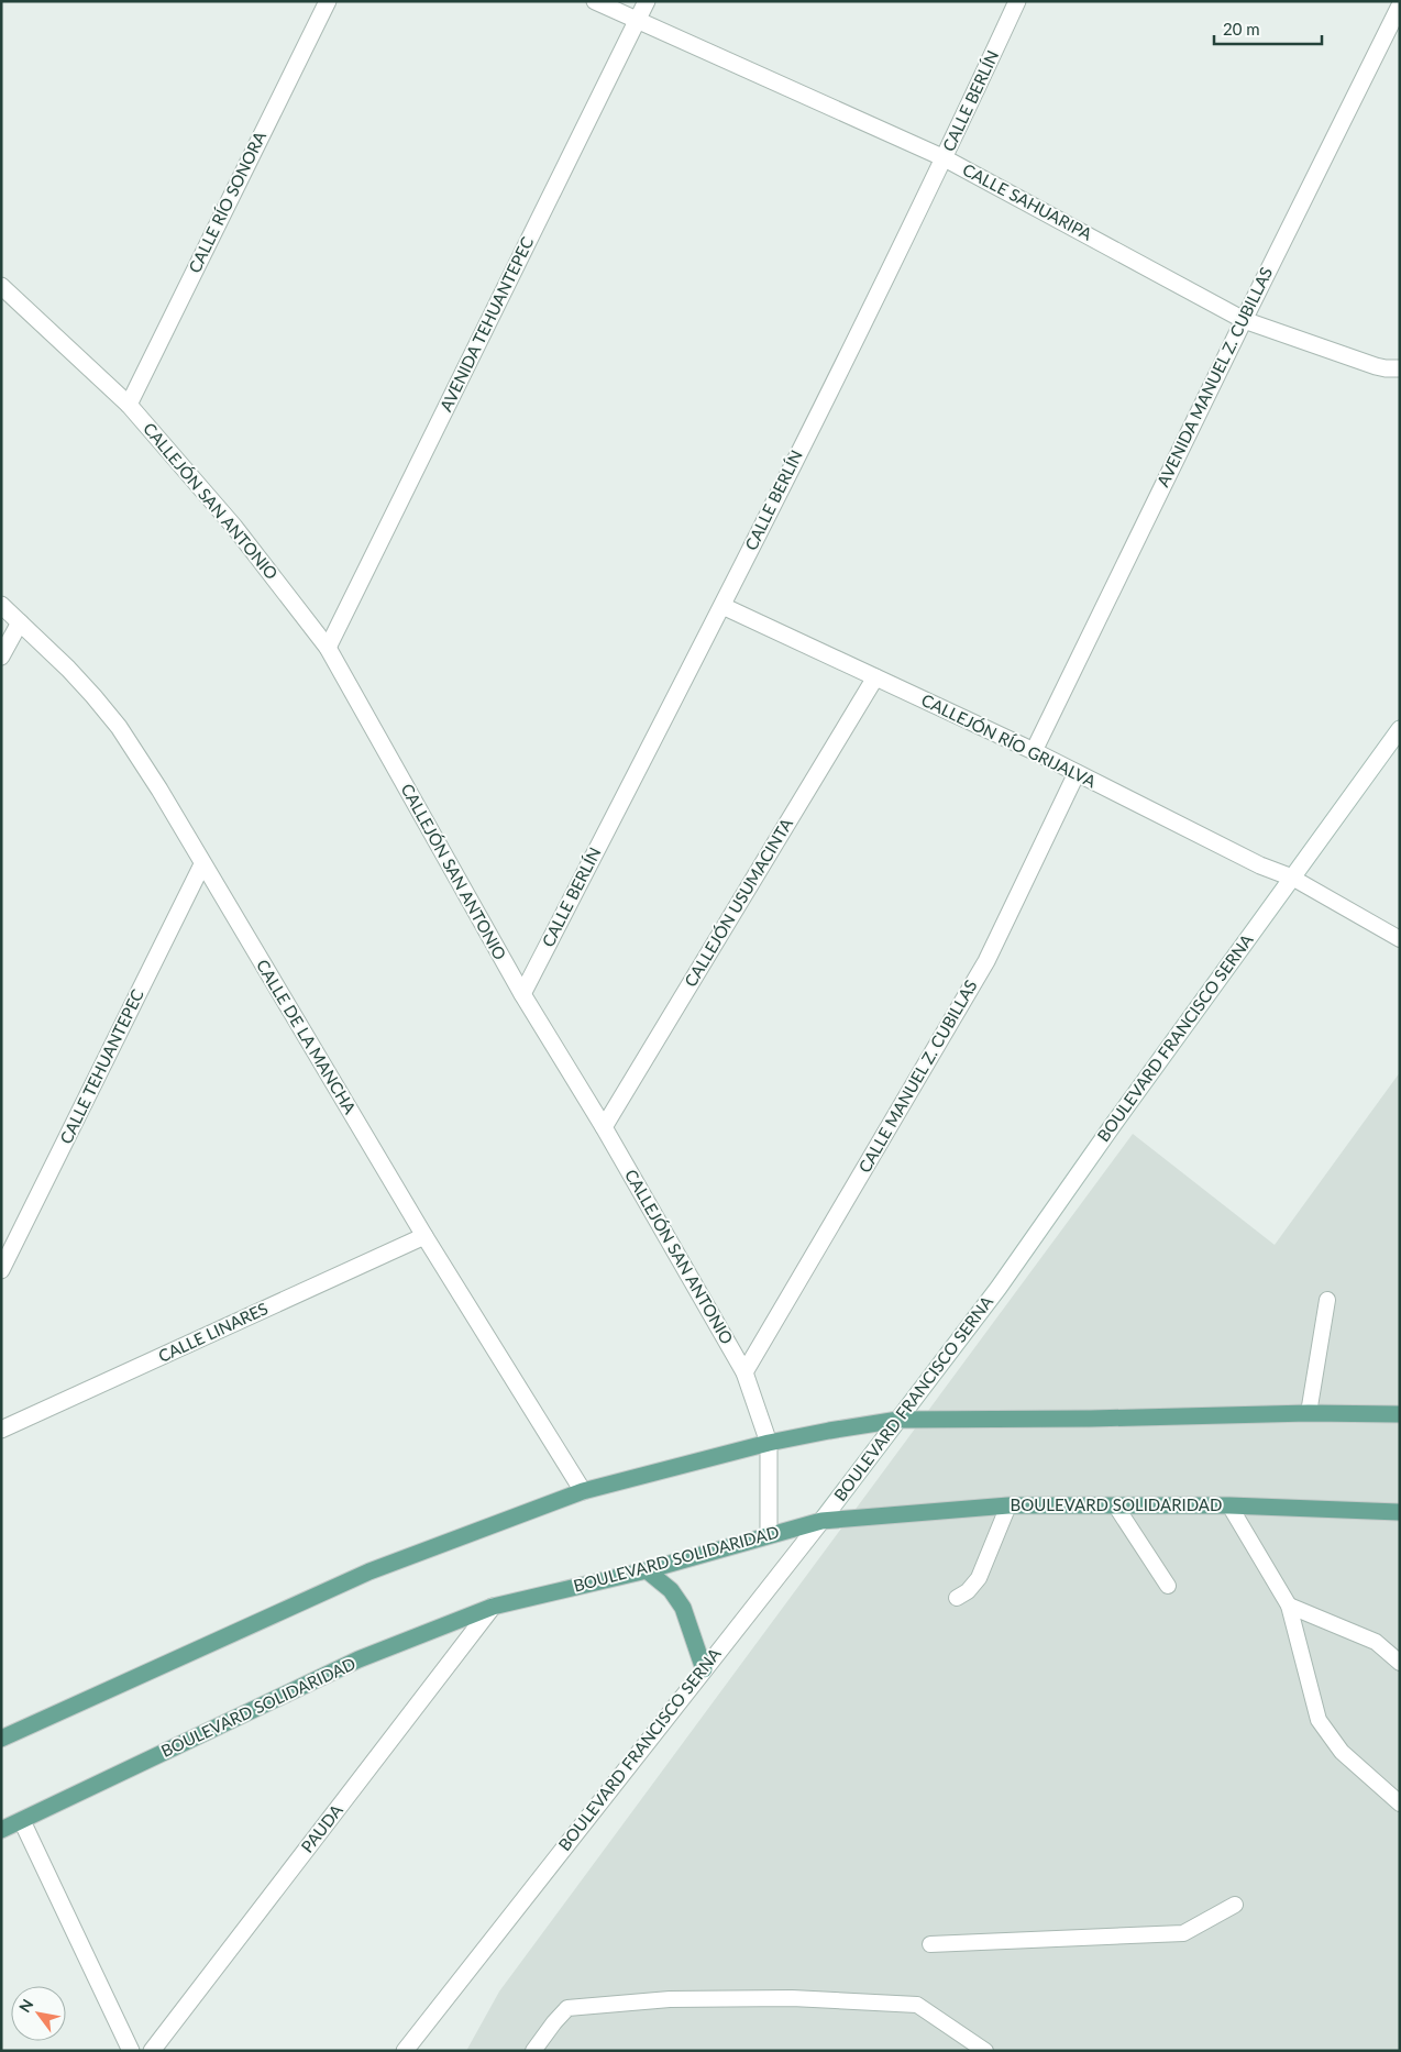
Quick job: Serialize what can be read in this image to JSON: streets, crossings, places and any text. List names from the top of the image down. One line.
{"streets":{"main road":["BOULEVARD SOLIDARIDAD"],"street":["CALLE BERLÍN","CALLE RÍO SONORA","CALLE SAHUARIPA","AVENIDA TEHUANTEPEC","AVENIDA MANUEL Z. CUBILLAS","CALLEJÓN SAN ANTONIO","CALLEJÓN RÍO GRIJALVA","CALLEJÓN USUMACINTA","CALLE DE LA MANCHA","BOULEVARD FRANCISCO SERNA","CALLE TEHUANTEPEC","CALLE MANUEL Z. CUBILLAS","CALLE LINARES","PAUDA"]},"crossings":[["CALLE BERLÍN","CALLE SAHUARIPA"],["CALLE BERLÍN","CALLEJÓN SAN ANTONIO"],["CALLE BERLÍN","CALLEJÓN RÍO GRIJALVA"],["CALLE RÍO SONORA","CALLEJÓN SAN ANTONIO"],["CALLE SAHUARIPA","AVENIDA TEHUANTEPEC"],["CALLE SAHUARIPA","AVENIDA MANUEL Z. CUBILLAS"],["AVENIDA TEHUANTEPEC","CALLEJÓN SAN ANTONIO"],["AVENIDA MANUEL Z. CUBILLAS","CALLEJÓN RÍO GRIJALVA"],["CALLEJÓN SAN ANTONIO","CALLEJÓN USUMACINTA"],["CALLEJÓN SAN ANTONIO","CALLE MANUEL Z. CUBILLAS"],["CALLEJÓN SAN ANTONIO","BOULEVARD SOLIDARIDAD"],["CALLEJÓN RÍO GRIJALVA","CALLEJÓN USUMACINTA"],["CALLEJÓN RÍO GRIJALVA","BOULEVARD FRANCISCO SERNA"],["CALLEJÓN RÍO GRIJALVA","CALLE MANUEL Z. CUBILLAS"],["CALLE DE LA MANCHA","CALLE TEHUANTEPEC"],["CALLE DE LA MANCHA","CALLE LINARES"],["BOULEVARD FRANCISCO SERNA","BOULEVARD SOLIDARIDAD"],["BOULEVARD SOLIDARIDAD","PAUDA"]],"scale_bar":"20 m","north":"top left"}
